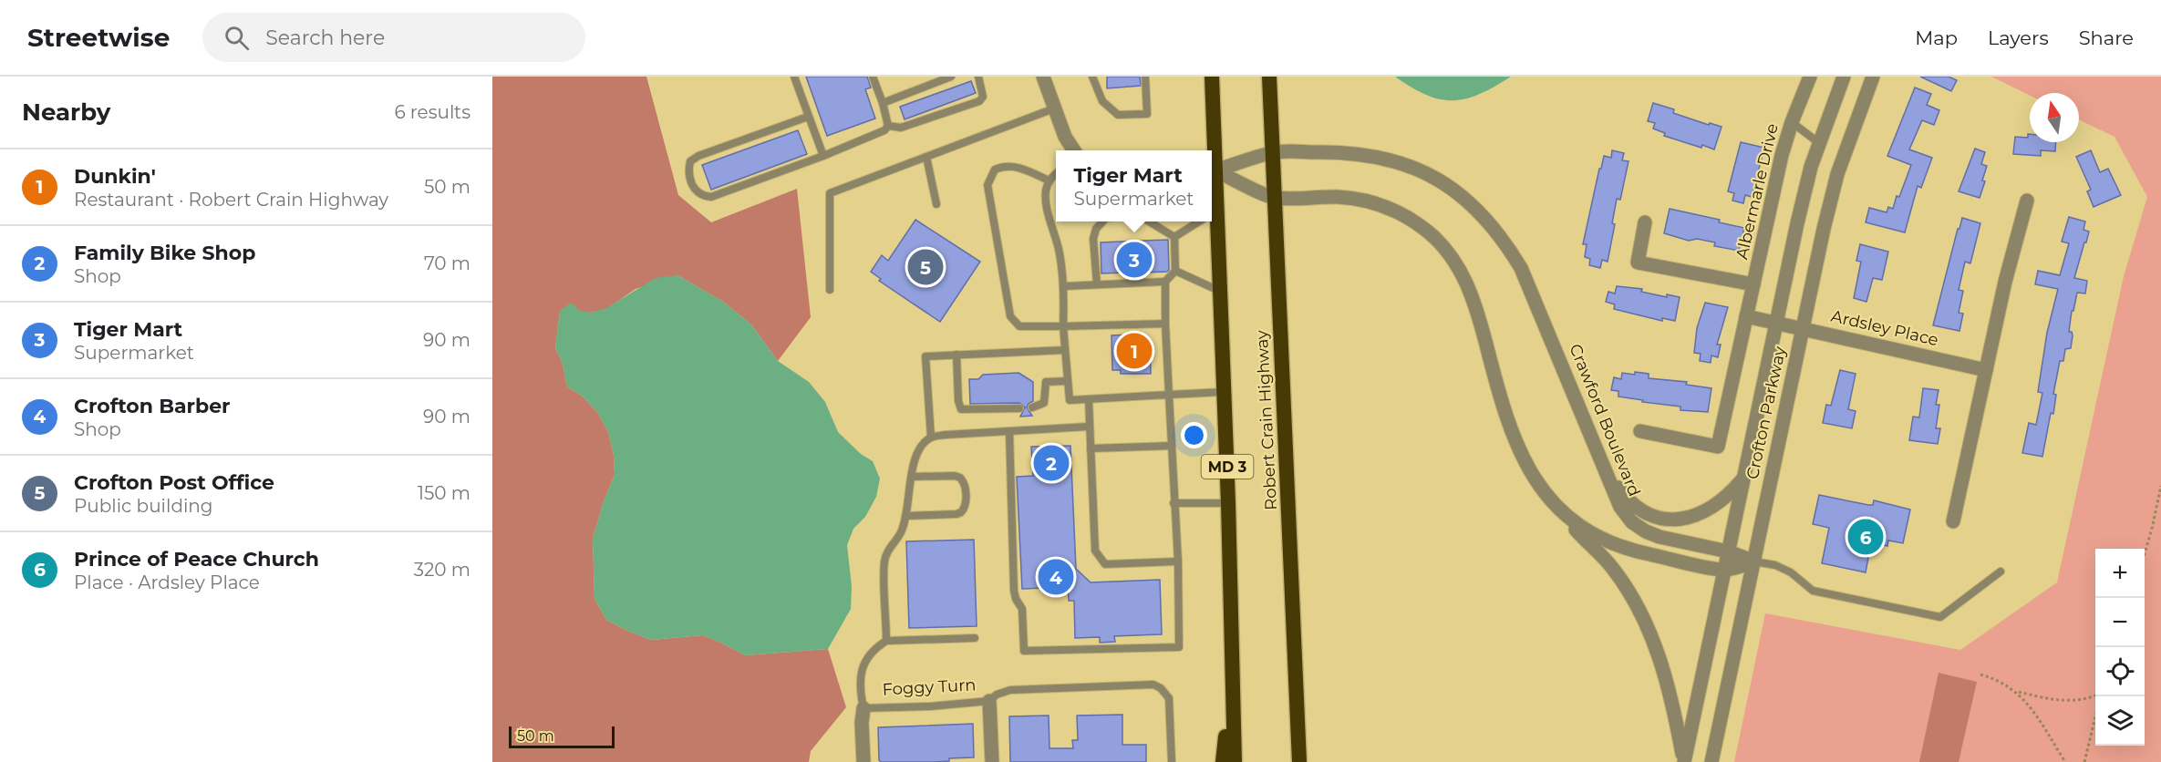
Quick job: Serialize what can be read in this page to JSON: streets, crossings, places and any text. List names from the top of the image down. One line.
{"streets":{"highway":["Robert Crain Highway","MD 3"],"street":["Albermarle Drive","Ardsley Place","Crofton Parkway","Crawford Boulevard","Foggy Turn"]},"crossings":[["Ardsley Place","Crofton Parkway"],["Crofton Parkway","Crawford Boulevard"],["Robert Crain Highway","Crawford Boulevard"],["Crawford Boulevard","MD 3"]],"scale_bar":"50 m","north":"top","page":{"header":"Streetwise","search":"Search here","nav":["Map","Layers","Share"],"heading":["Nearby","6 results"],"list":[{"mark":"1","name":"Dunkin'","note":"Restaurant · Robert Crain Highway","value":"50 m"},{"mark":"2","name":"Family Bike Shop","note":"Shop","value":"70 m"},{"mark":"3","name":"Tiger Mart","note":"Supermarket","value":"90 m"},{"mark":"4","name":"Crofton Barber","note":"Shop","value":"90 m"},{"mark":"5","name":"Crofton Post Office","note":"Public building","value":"150 m"},{"mark":"6","name":"Prince of Peace Church","note":"Place · Ardsley Place","value":"320 m"}],"popup":["Tiger Mart","Supermarket"],"pins":["3","5","1","2","6","4"],"map_buttons":["+","−"],"scale":"50 m"}}
